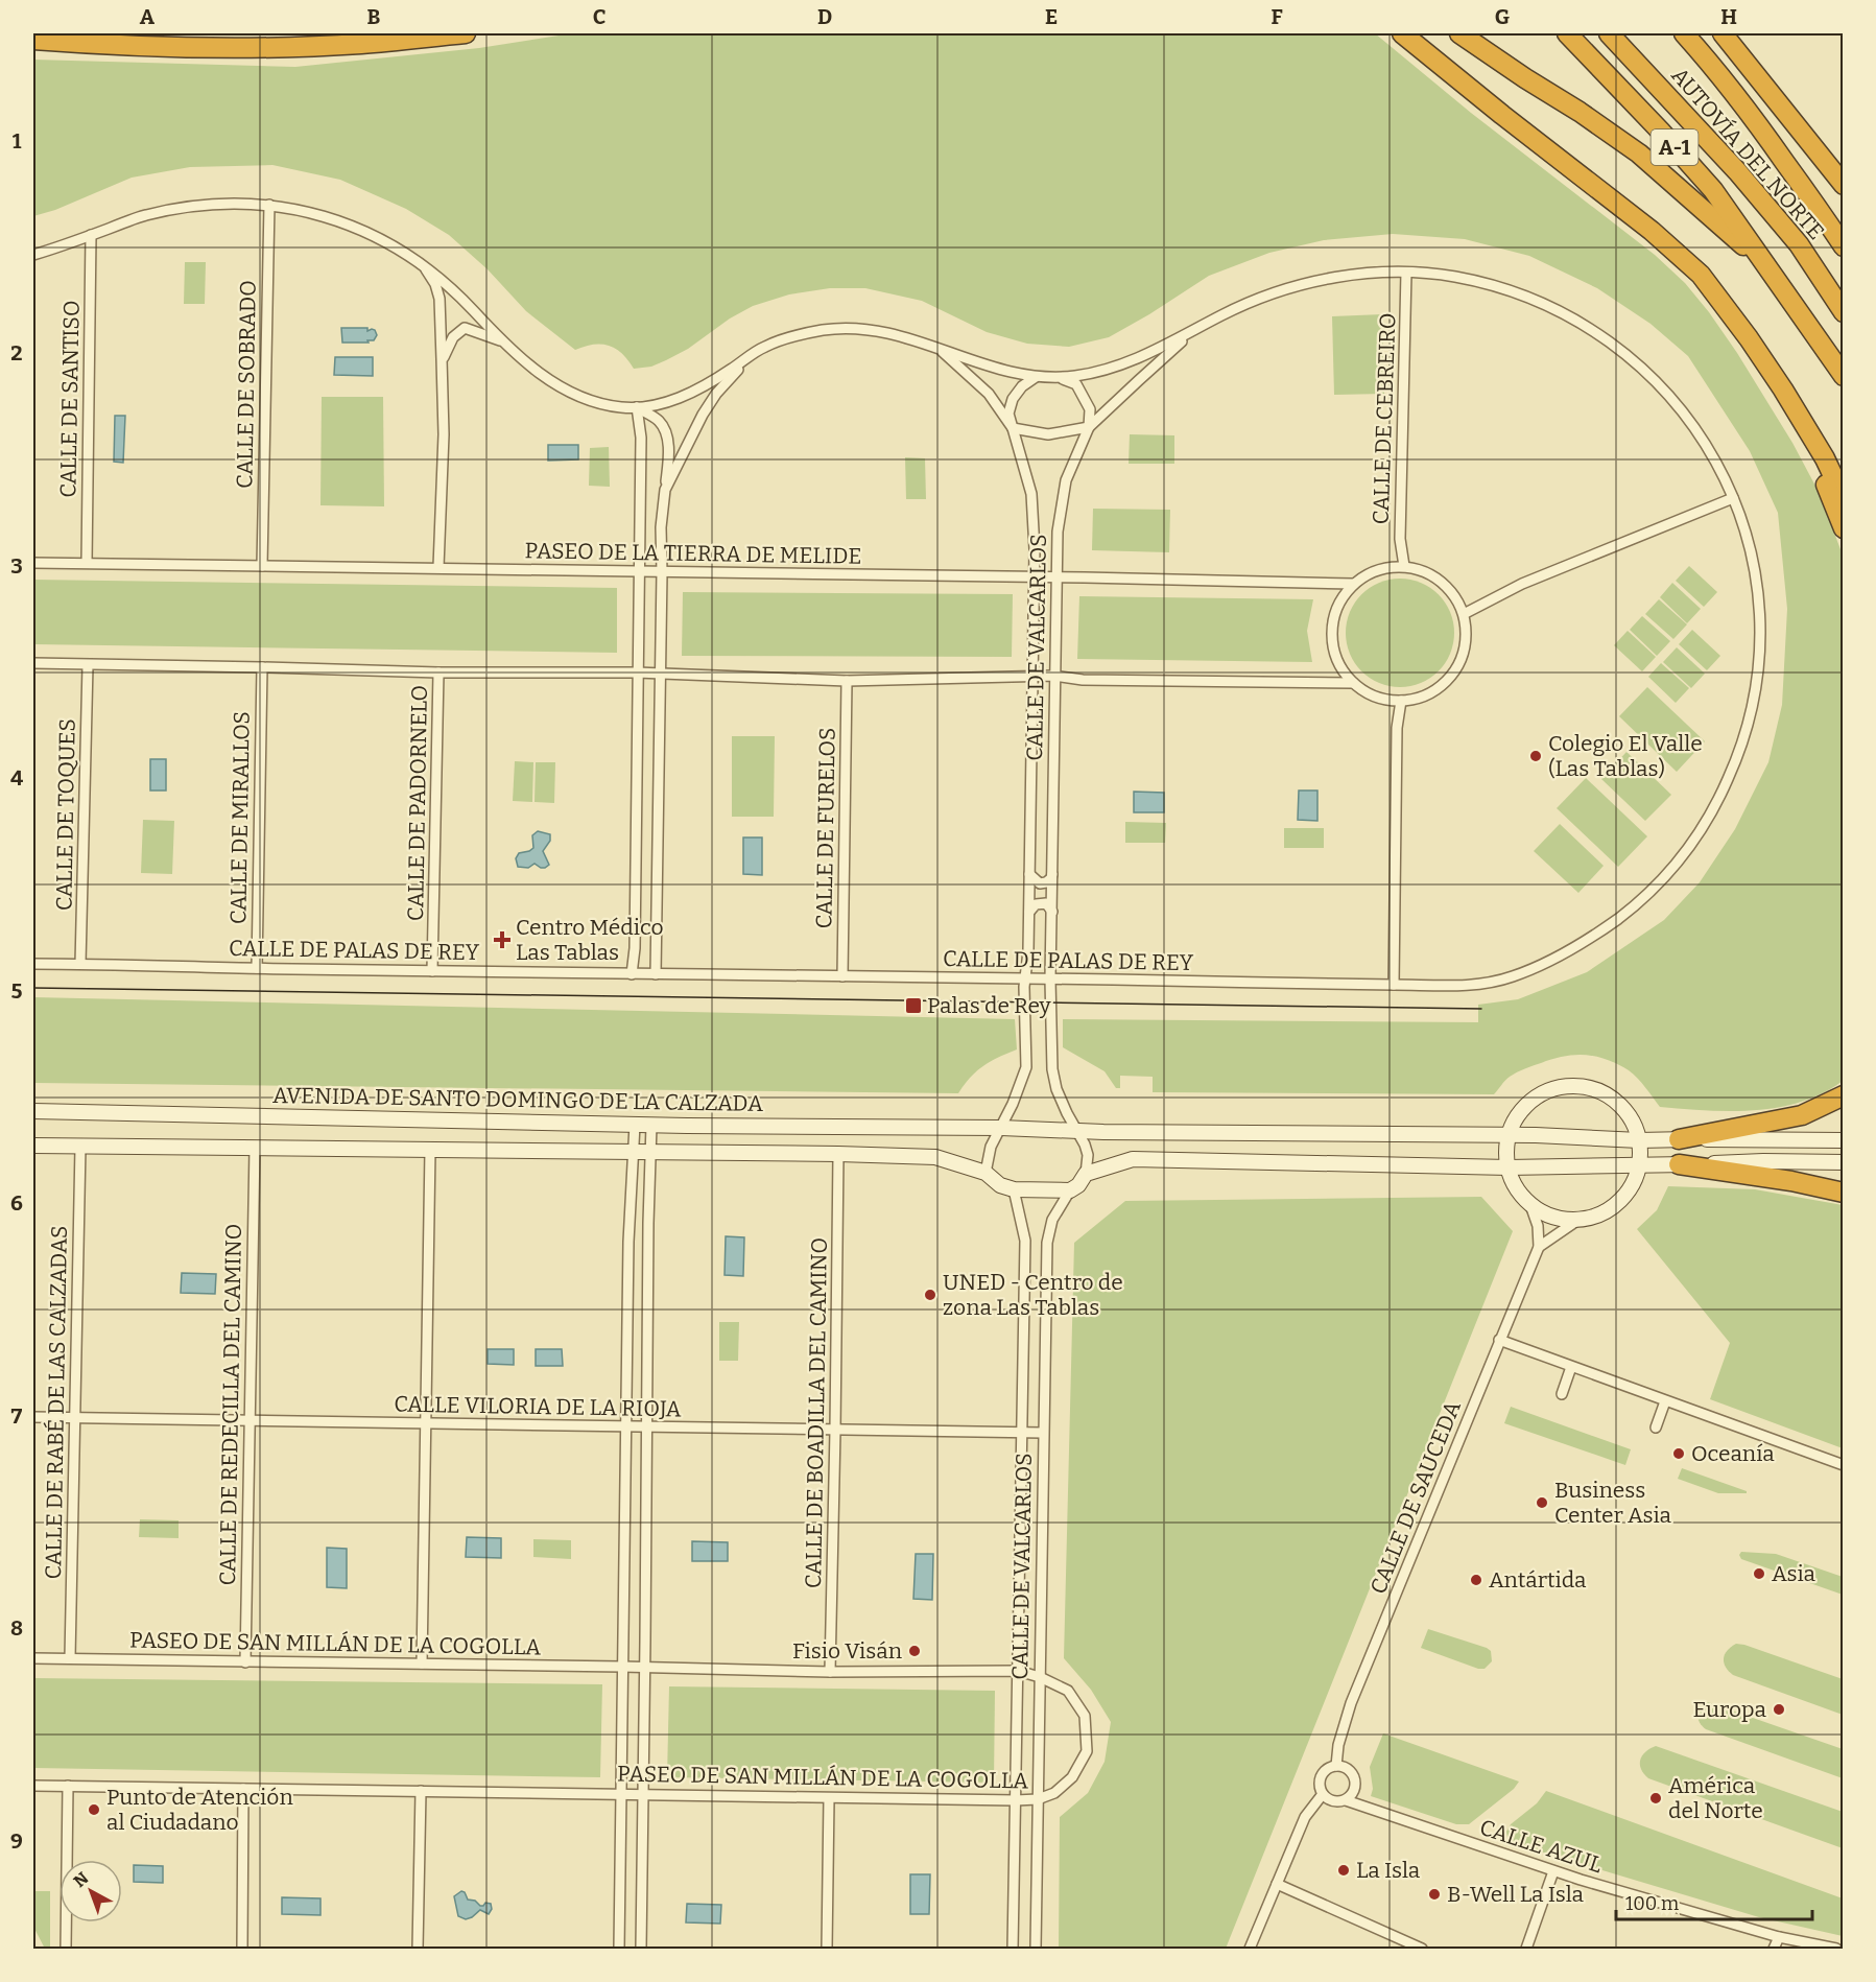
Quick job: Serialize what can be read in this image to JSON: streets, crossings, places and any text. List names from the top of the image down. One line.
{"streets":{"highway":["A-1","AUTOVÍA DEL NORTE"],"street":["CALLE DE SOBRADO","CALLE DE SANTISO","CALLE DE CEBREIRO","PASEO DE LA TIERRA DE MELIDE","CALLE DE VALCARLOS","CALLE DE PADORNELO","CALLE DE TOQUES","CALLE DE MIRALLOS","CALLE DE FURELOS","CALLE DE PALAS DE REY","AVENIDA DE SANTO DOMINGO DE LA CALZADA","CALLE DE RABÉ DE LAS CALZADAS","CALLE DE REDECILLA DEL CAMINO","CALLE VILORIA DE LA RIOJA","CALLE DE BOADILLA DEL CAMINO","CALLE DE SAUCEDA","PASEO DE SAN MILLÁN DE LA COGOLLA","CALLE AZUL"]},"crossings":[["CALLE DE SOBRADO","PASEO DE LA TIERRA DE MELIDE"],["CALLE DE SANTISO","PASEO DE LA TIERRA DE MELIDE"],["CALLE DE CEBREIRO","PASEO DE LA TIERRA DE MELIDE"],["CALLE DE CEBREIRO","CALLE DE PALAS DE REY"],["PASEO DE LA TIERRA DE MELIDE","CALLE DE VALCARLOS"],["CALLE DE VALCARLOS","CALLE DE PALAS DE REY"],["CALLE DE VALCARLOS","AVENIDA DE SANTO DOMINGO DE LA CALZADA"],["CALLE DE VALCARLOS","CALLE VILORIA DE LA RIOJA"],["CALLE DE VALCARLOS","PASEO DE SAN MILLÁN DE LA COGOLLA"],["CALLE DE PADORNELO","CALLE DE PALAS DE REY"],["CALLE DE TOQUES","CALLE DE PALAS DE REY"],["CALLE DE MIRALLOS","CALLE DE PALAS DE REY"],["CALLE DE FURELOS","CALLE DE PALAS DE REY"],["CALLE DE RABÉ DE LAS CALZADAS","CALLE VILORIA DE LA RIOJA"],["CALLE DE RABÉ DE LAS CALZADAS","PASEO DE SAN MILLÁN DE LA COGOLLA"],["CALLE DE REDECILLA DEL CAMINO","CALLE VILORIA DE LA RIOJA"],["CALLE DE REDECILLA DEL CAMINO","PASEO DE SAN MILLÁN DE LA COGOLLA"],["CALLE VILORIA DE LA RIOJA","CALLE DE BOADILLA DEL CAMINO"],["CALLE DE BOADILLA DEL CAMINO","PASEO DE SAN MILLÁN DE LA COGOLLA"],["CALLE DE SAUCEDA","CALLE AZUL"]],"places":{"other":["Colegio El Valle (Las Tablas)","UNED - Centro de zona Las Tablas","Oceanía","Business Center Asia","Asia","Antártida","Fisio Visán","Europa","América del Norte","Punto de Atención al Ciudadano","La Isla","B-Well La Isla"],"health":["Centro Médico Las Tablas"],"transit":["Palas de Rey"]},"scale_bar":"100 m","north":"top left","grid":{"columns":["A","B","C","D","E","F","G","H"],"rows":["1","2","3","4","5","6","7","8","9"]}}
